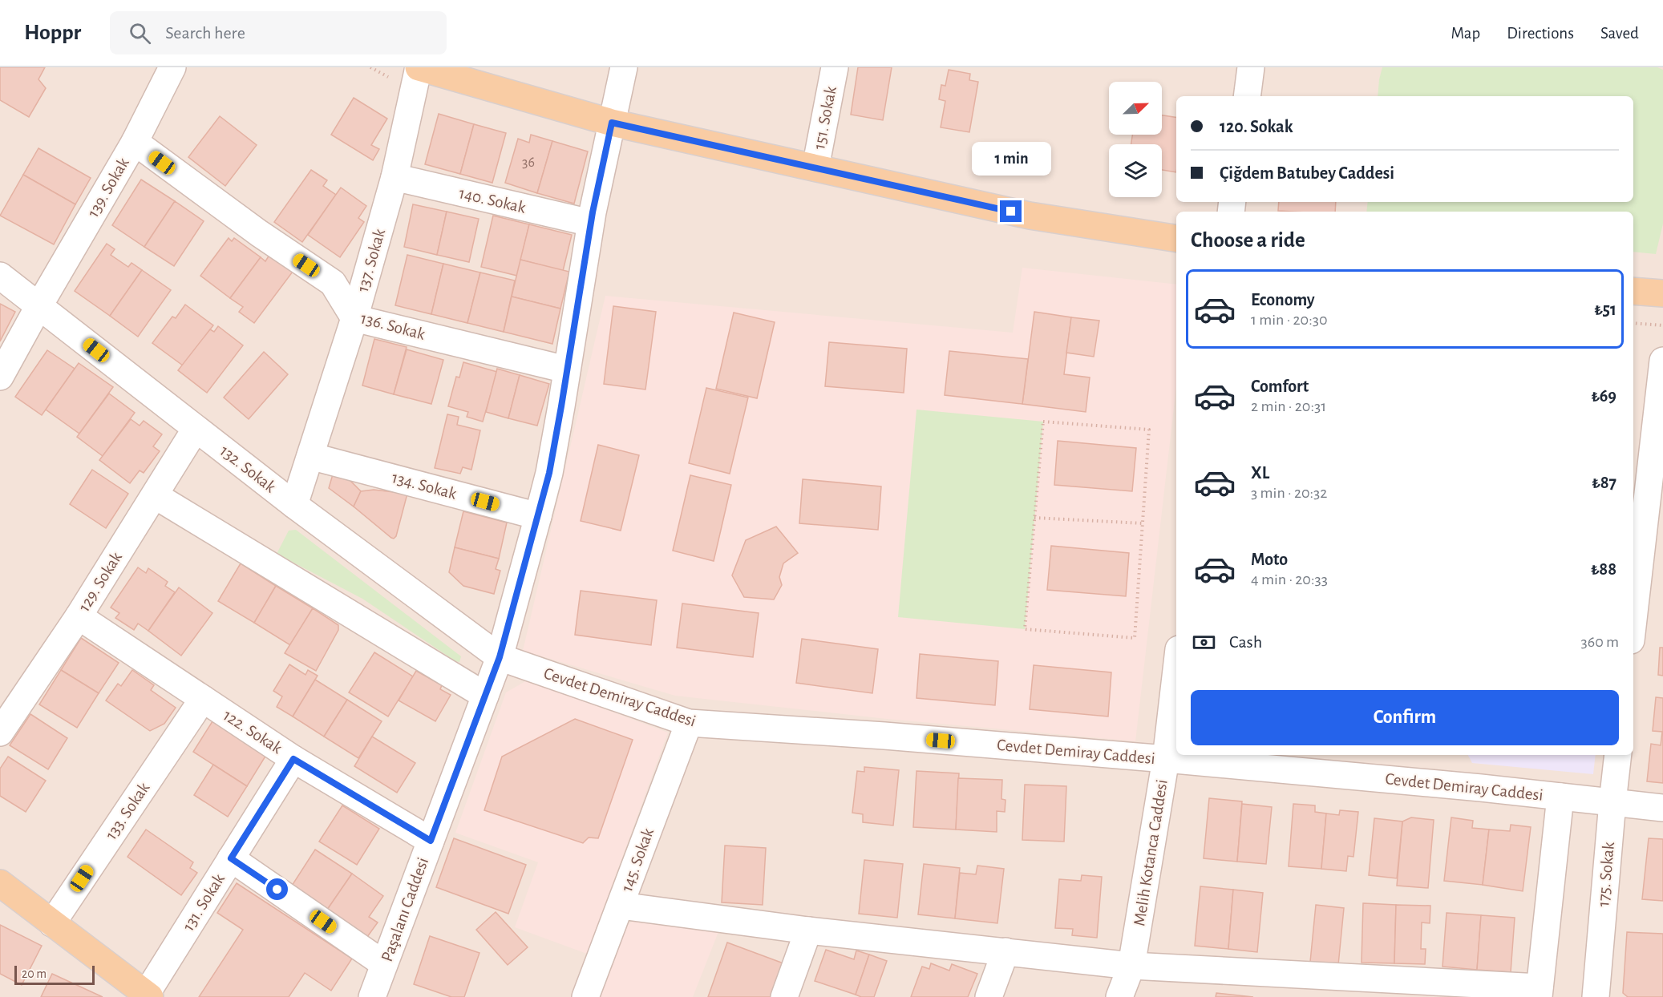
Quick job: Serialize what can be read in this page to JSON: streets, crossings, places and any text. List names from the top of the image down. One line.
{"streets":{"street":["151. Sokak","139. Sokak","140. Sokak","137. Sokak","136. Sokak","132. Sokak","134. Sokak","129. Sokak","Cevdet Demiray Caddesi","122. Sokak","133. Sokak","Melih Kotanca Caddesi","145. Sokak","175. Sokak","131. Sokak","Paşalanı Caddesi"]},"crossings":[["139. Sokak","136. Sokak"],["139. Sokak","132. Sokak"],["140. Sokak","137. Sokak"],["140. Sokak","Paşalanı Caddesi"],["137. Sokak","136. Sokak"],["137. Sokak","132. Sokak"],["137. Sokak","134. Sokak"],["136. Sokak","Paşalanı Caddesi"],["132. Sokak","129. Sokak"],["132. Sokak","Cevdet Demiray Caddesi"],["132. Sokak","Paşalanı Caddesi"],["134. Sokak","Paşalanı Caddesi"],["129. Sokak","122. Sokak"],["Cevdet Demiray Caddesi","Melih Kotanca Caddesi"],["Cevdet Demiray Caddesi","145. Sokak"],["Cevdet Demiray Caddesi","175. Sokak"],["Cevdet Demiray Caddesi","Paşalanı Caddesi"],["122. Sokak","133. Sokak"],["122. Sokak","131. Sokak"],["122. Sokak","Paşalanı Caddesi"]],"house_numbers":["36"],"scale_bar":"20 m","north":"top right","page":{"header":"Hoppr","search":"Search here","nav":["Map","Directions","Saved"],"banner":["120. Sokak","Çiğdem Batubey Caddesi"],"bubble":"1 min","heading":"Choose a ride","list":[{"name":"Economy","note":"1 min · 20:30","value":"₺51"},{"name":"Comfort","note":"2 min · 20:31","value":"₺69"},{"name":"XL","note":"3 min · 20:32","value":"₺87"},{"name":"Moto","note":"4 min · 20:33","value":"₺88"}],"pay":["Cash","360 m"],"buttons":"Confirm","scale":"20 m"}}
